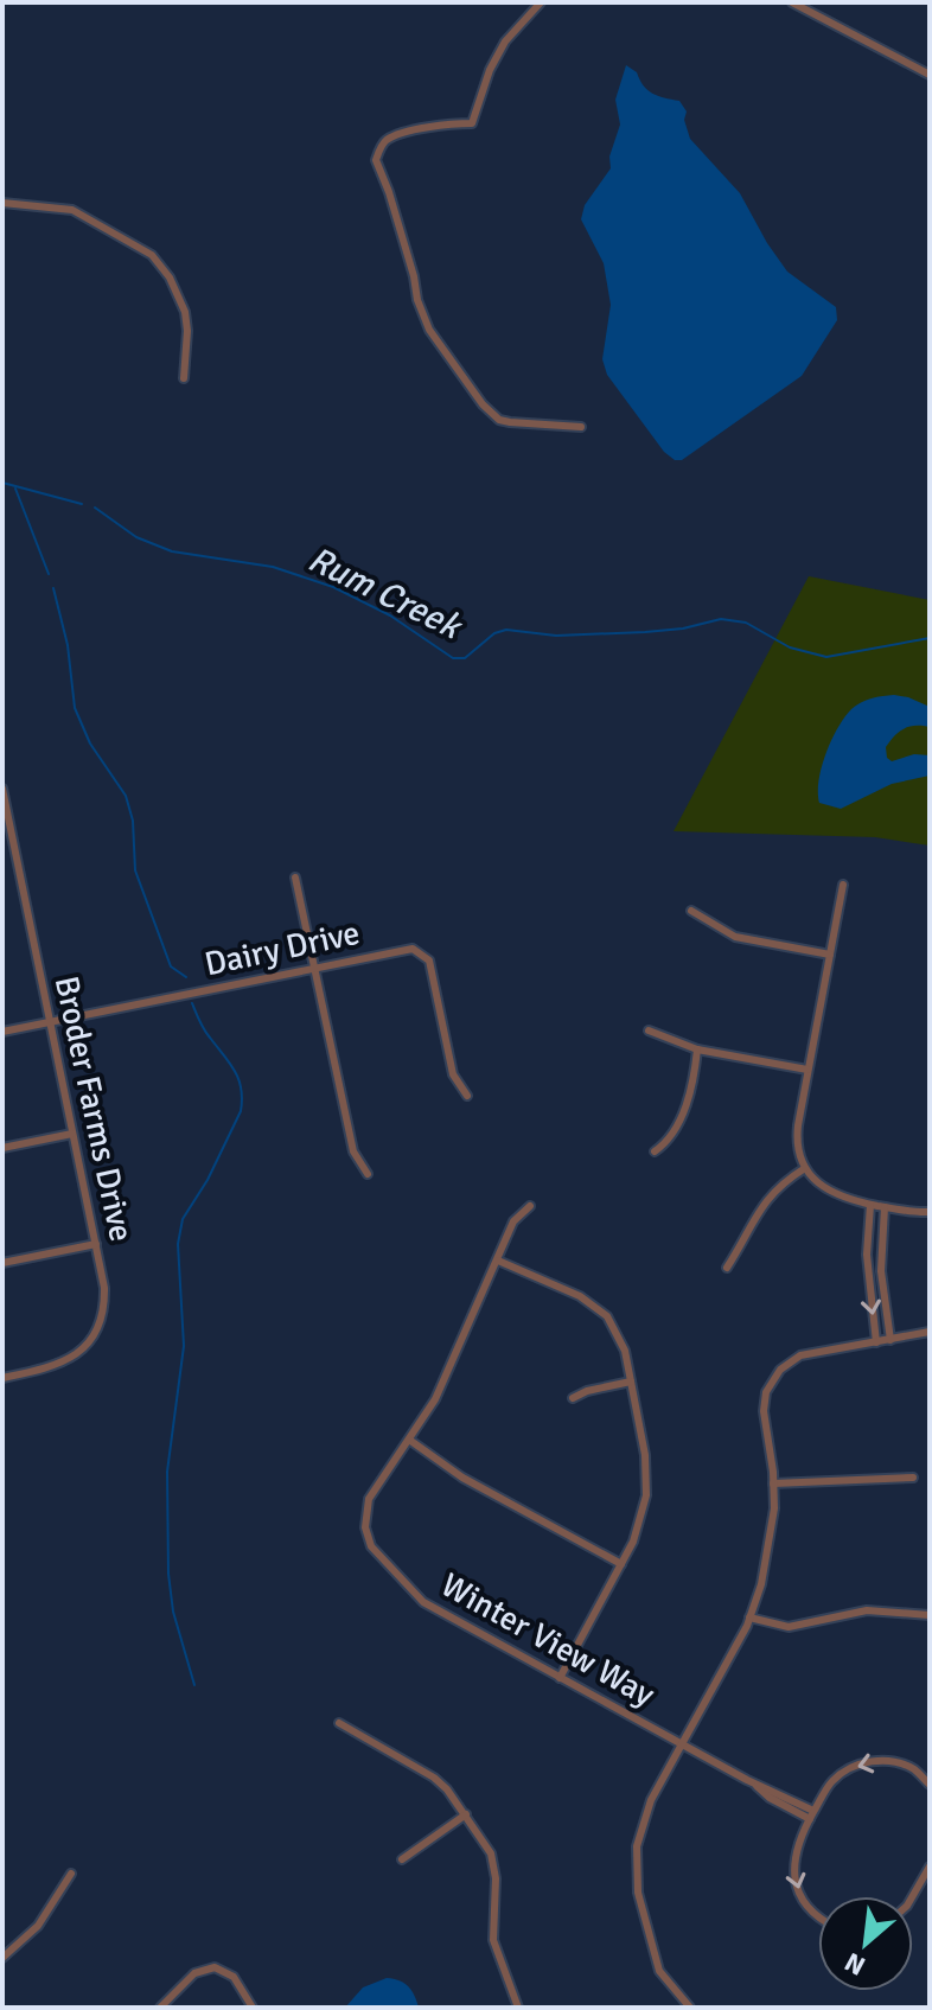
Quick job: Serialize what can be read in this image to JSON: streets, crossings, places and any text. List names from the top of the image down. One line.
{"streets":{"street":["Dairy Drive","Broder Farms Drive","Winter View Way"]},"crossings":[["Dairy Drive","Broder Farms Drive"]],"water":["Rum Creek"],"north":"bottom left"}
